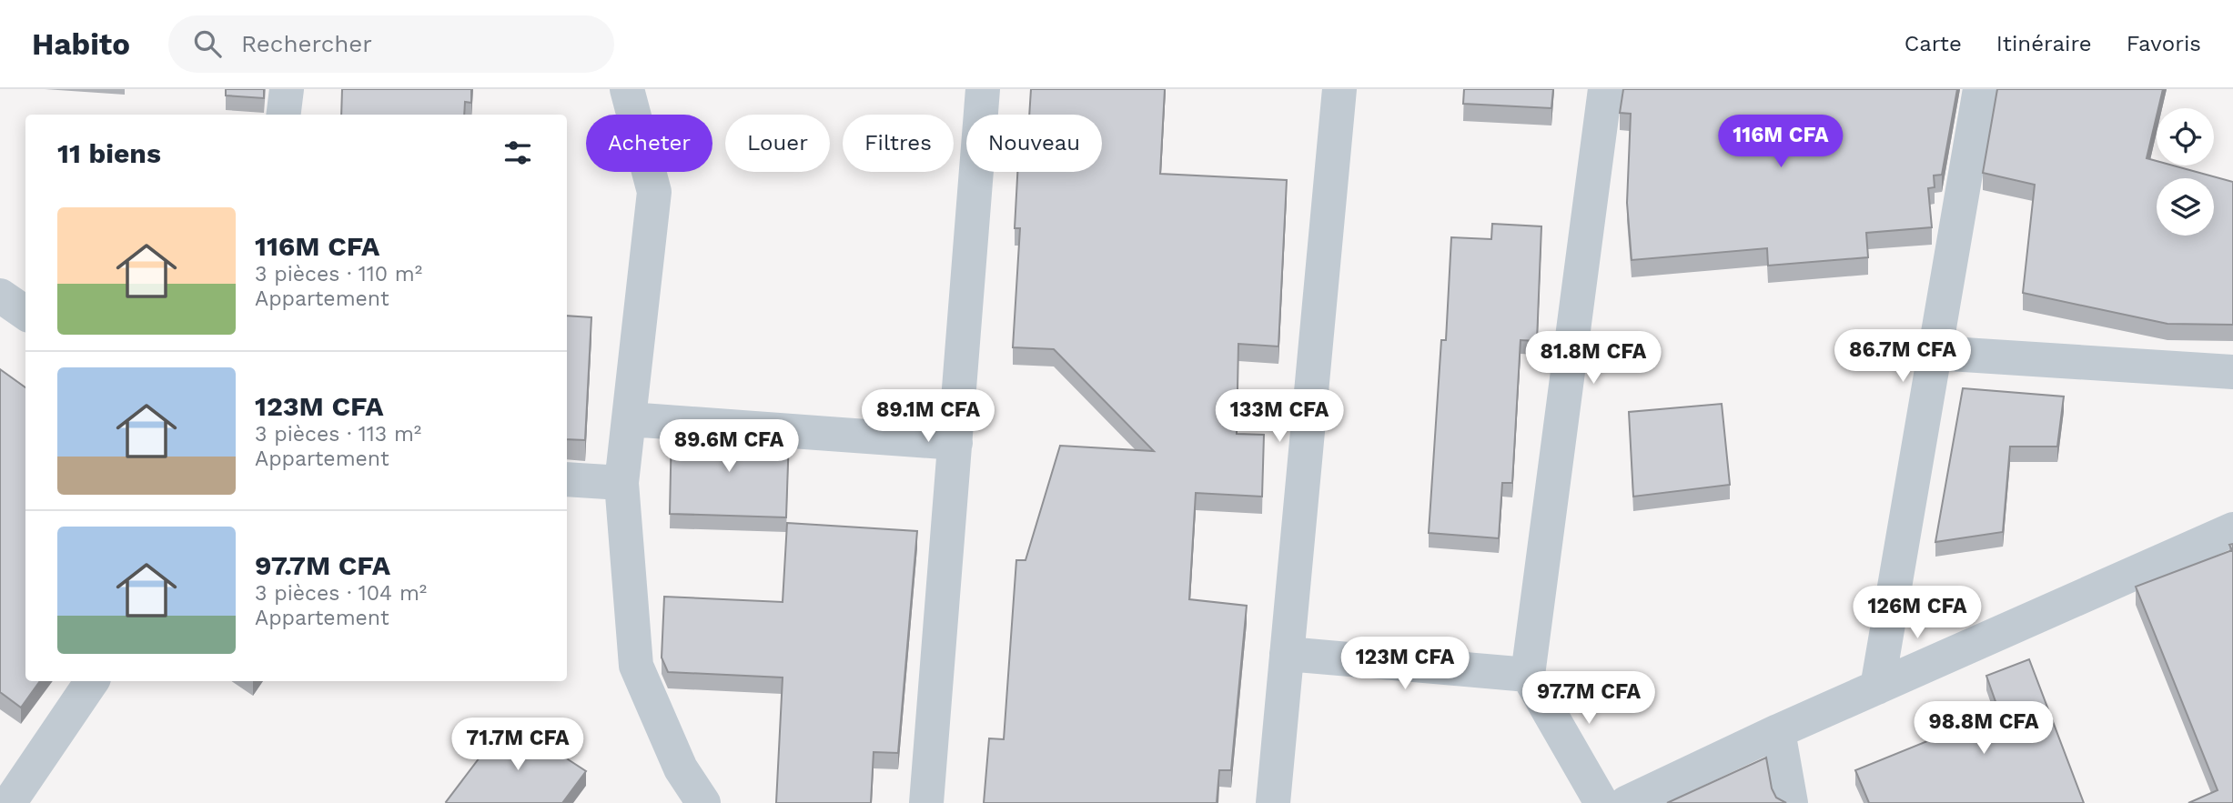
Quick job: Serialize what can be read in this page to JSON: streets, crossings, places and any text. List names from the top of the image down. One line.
{"page":{"header":"Habito","search":"Rechercher","nav":["Carte","Itinéraire","Favoris"],"price":["116M CFA","86.7M CFA","81.8M CFA","89.1M CFA","133M CFA","89.6M CFA","126M CFA","123M CFA","97.7M CFA","98.8M CFA","71.7M CFA"],"chip":["Acheter","Louer","Filtres","Nouveau"],"heading":"11 biens","list":[{"name":"116M CFA","note":"3 pièces · 110 m² · Appartement"},{"name":"123M CFA","note":"3 pièces · 113 m² · Appartement"},{"name":"97.7M CFA","note":"3 pièces · 104 m² · Appartement"}]}}
